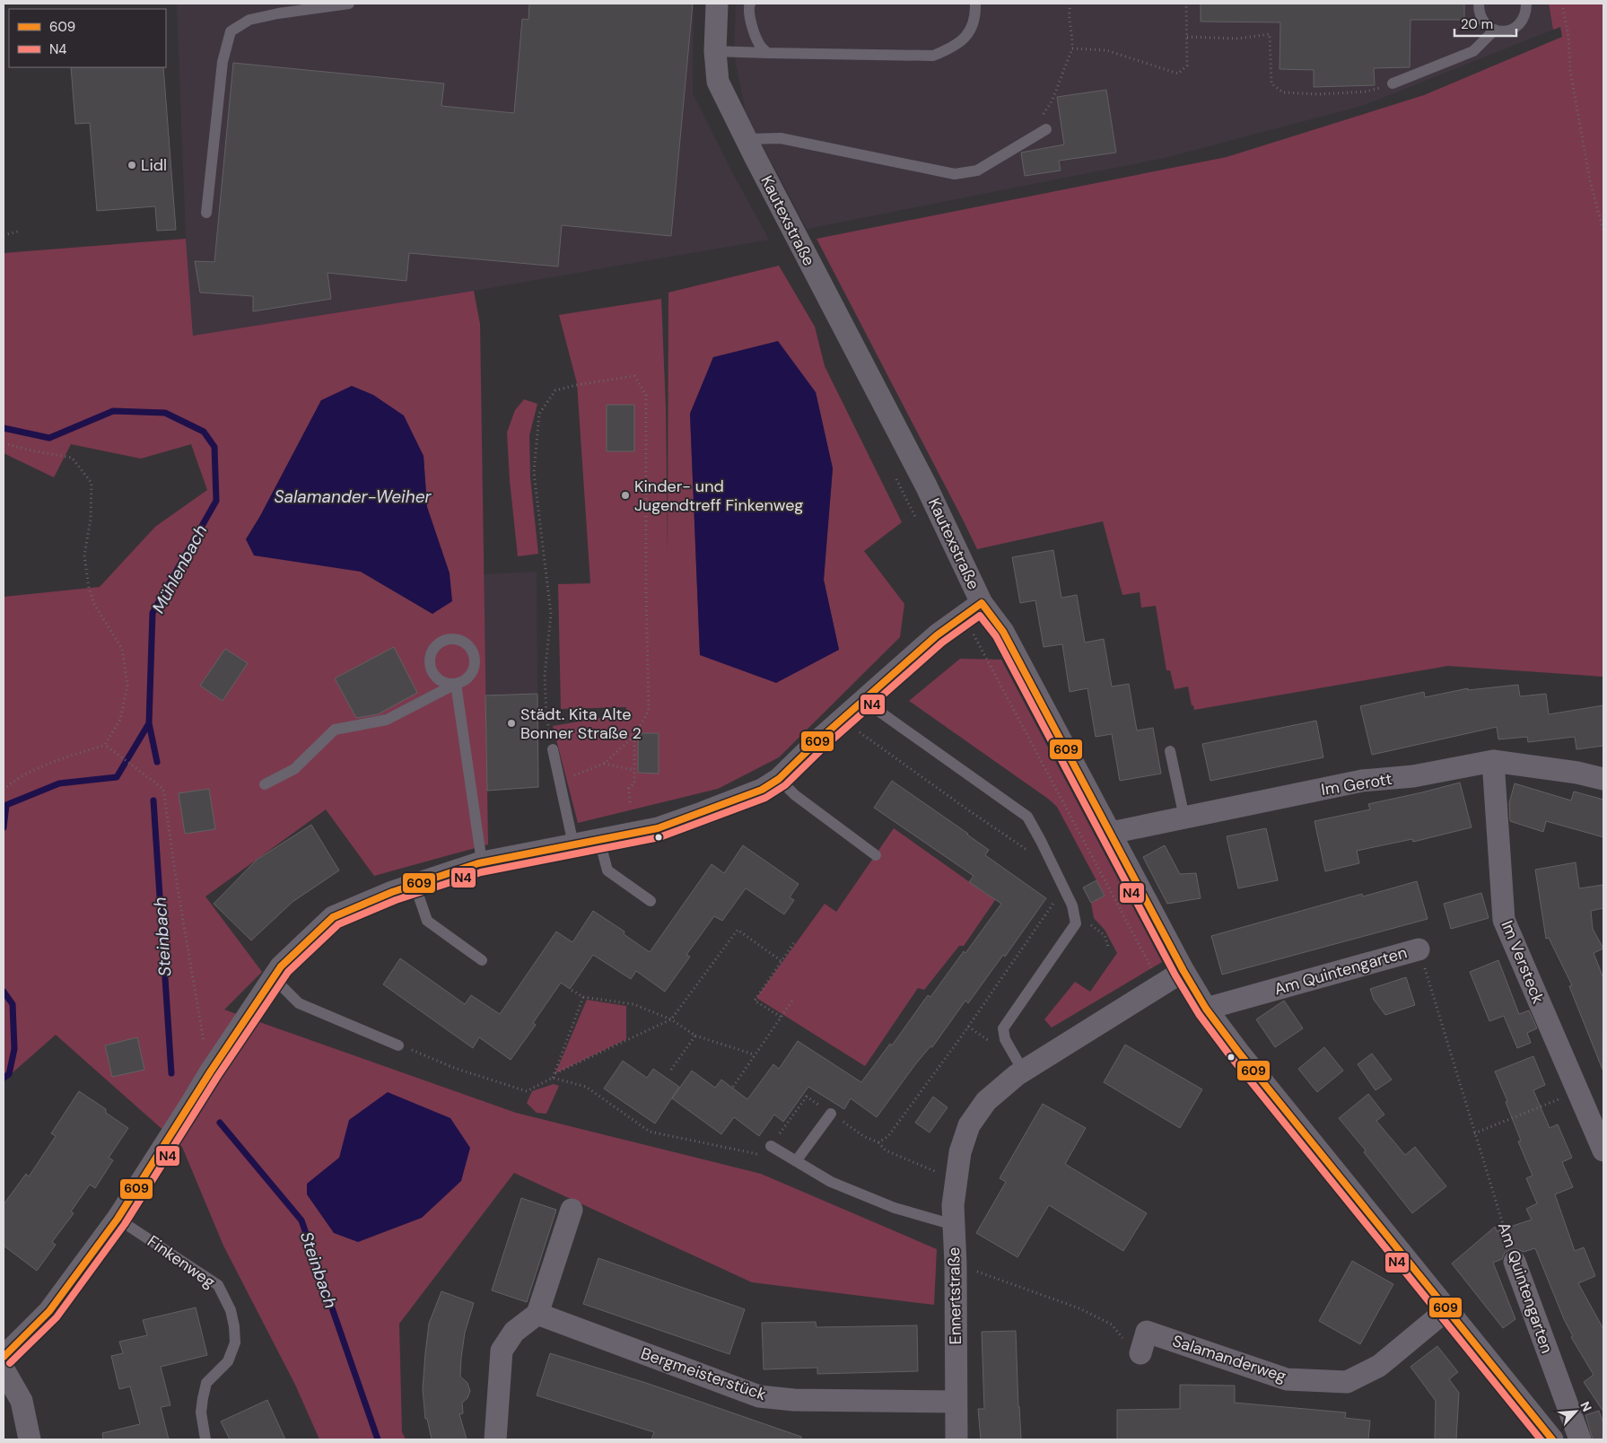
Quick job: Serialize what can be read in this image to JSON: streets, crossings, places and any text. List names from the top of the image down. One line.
{"streets":{"street":["Kautexstraße","Im Gerott","Im Versteck","Am Quintengarten","Ennertstraße","Salamanderweg","Bergmeisterstück"],"lane":["Finkenweg"]},"crossings":[["Kautexstraße","Im Gerott"],["Kautexstraße","Am Quintengarten"],["Kautexstraße","Ennertstraße"],["Kautexstraße","Salamanderweg"],["Im Gerott","Im Versteck"],["Ennertstraße","Bergmeisterstück"]],"water":["Salamander-Weiher","Mühlenbach","Steinbach"],"places":["Lidl","Kinder- und Jugendtreff Finkenweg","Städt. Kita Alte Bonner Straße 2"],"lines":["transit line 609","transit line N4"],"legend":["609","N4"],"scale_bar":"20 m","north":"top right"}
